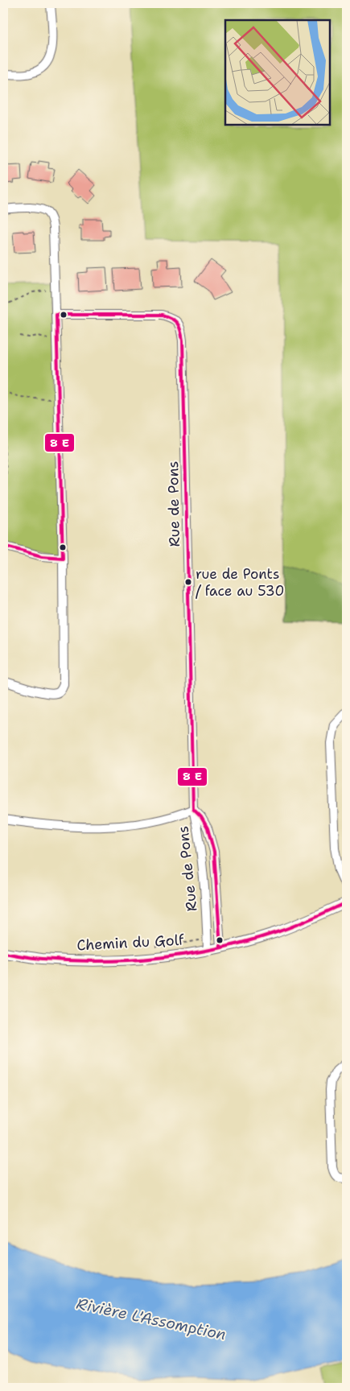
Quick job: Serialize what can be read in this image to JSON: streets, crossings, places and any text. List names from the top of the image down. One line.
{"streets":{"street":["Rue de Pons","Chemin du Golf"]},"crossings":[["Rue de Pons","Chemin du Golf"]],"water":["Rivière L'Assomption"],"places":["rue de Ponts / face au 530"]}
